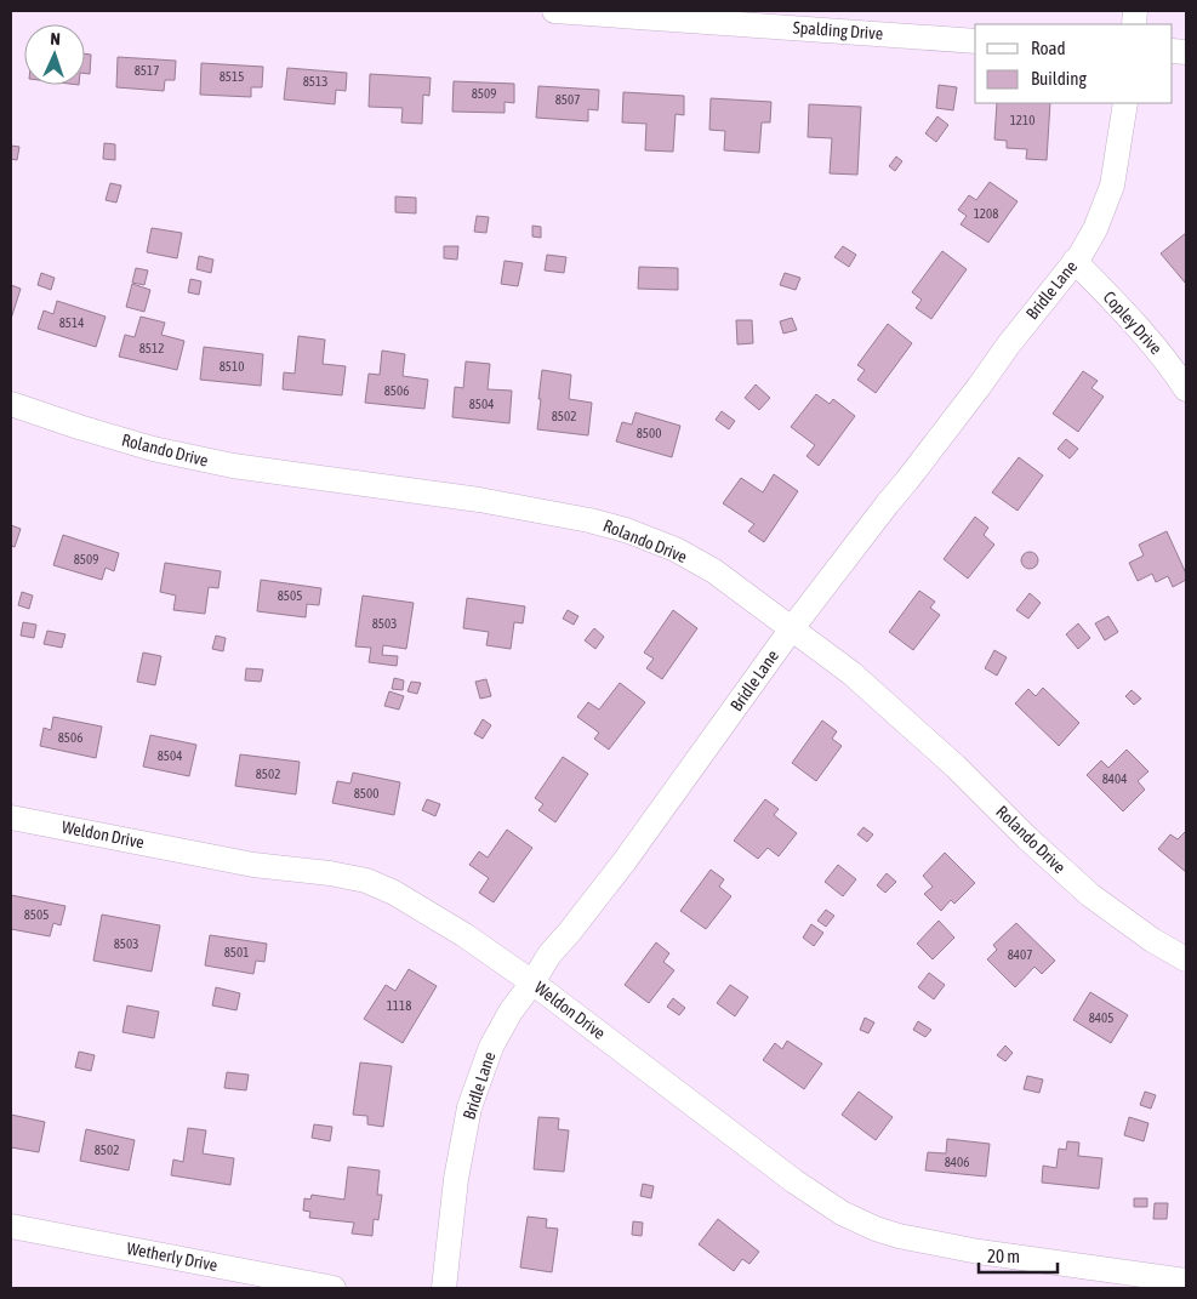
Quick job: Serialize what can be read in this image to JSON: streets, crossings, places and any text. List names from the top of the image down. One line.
{"streets":{"street":["Spalding Drive","Bridle Lane","Copley Drive","Rolando Drive","Weldon Drive","Wetherly Drive"]},"crossings":[["Bridle Lane","Copley Drive"],["Bridle Lane","Rolando Drive"],["Bridle Lane","Weldon Drive"]],"house_numbers":["8517","8515","8513","8509","8507","1210","1208","8514","8512","8510","8506","8504","8502","8500","8509","8505","8503","8506","8504","8502","8404","8500","8505","8503","8501","8407","1118","8405","8502","8406"],"legend":["Road","Building"],"scale_bar":"20 m","north":"top"}
